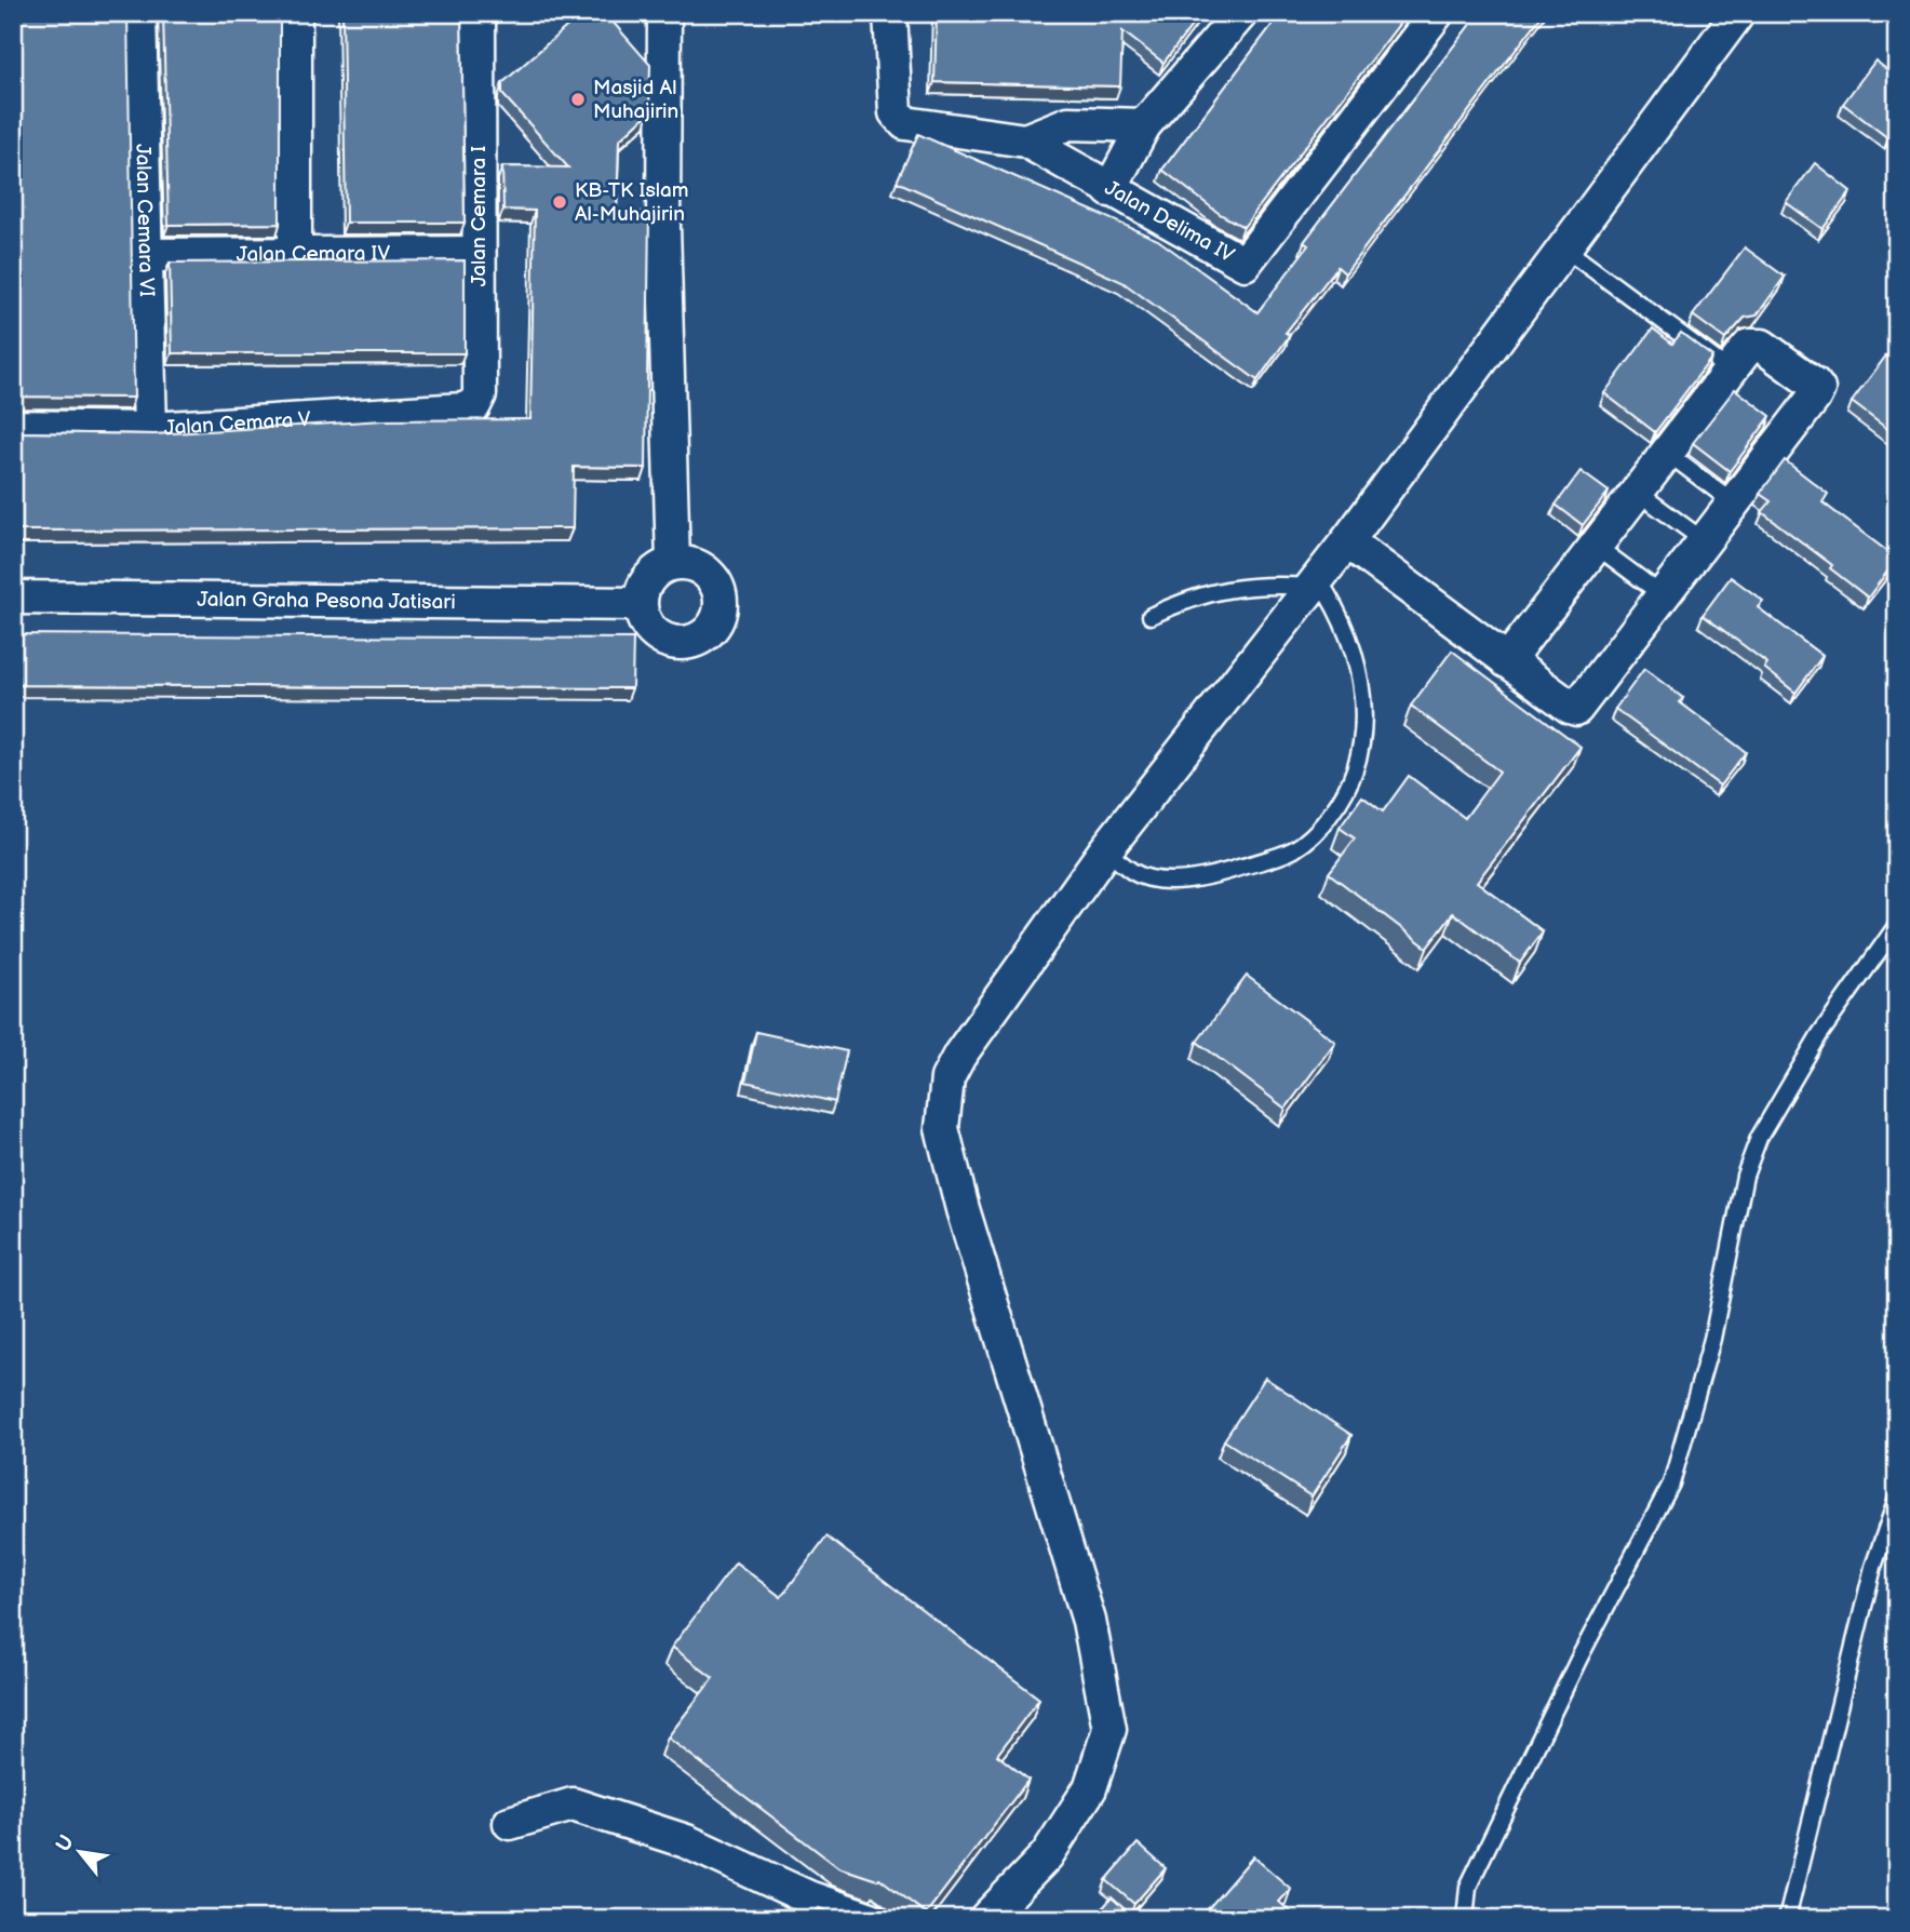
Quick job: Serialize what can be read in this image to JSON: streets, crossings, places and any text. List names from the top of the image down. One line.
{"streets":{"street":["Jalan Cemara I","Jalan Cemara VI","Jalan Delima IV","Jalan Cemara IV","Jalan Cemara V","Jalan Graha Pesona Jatisari"]},"crossings":[["Jalan Cemara I","Jalan Cemara IV"],["Jalan Cemara I","Jalan Cemara V"],["Jalan Cemara VI","Jalan Cemara IV"],["Jalan Cemara VI","Jalan Cemara V"]],"places":["Masjid Al Muhajirin","KB-TK Islam Al-Muhajirin"],"north":"top left"}
